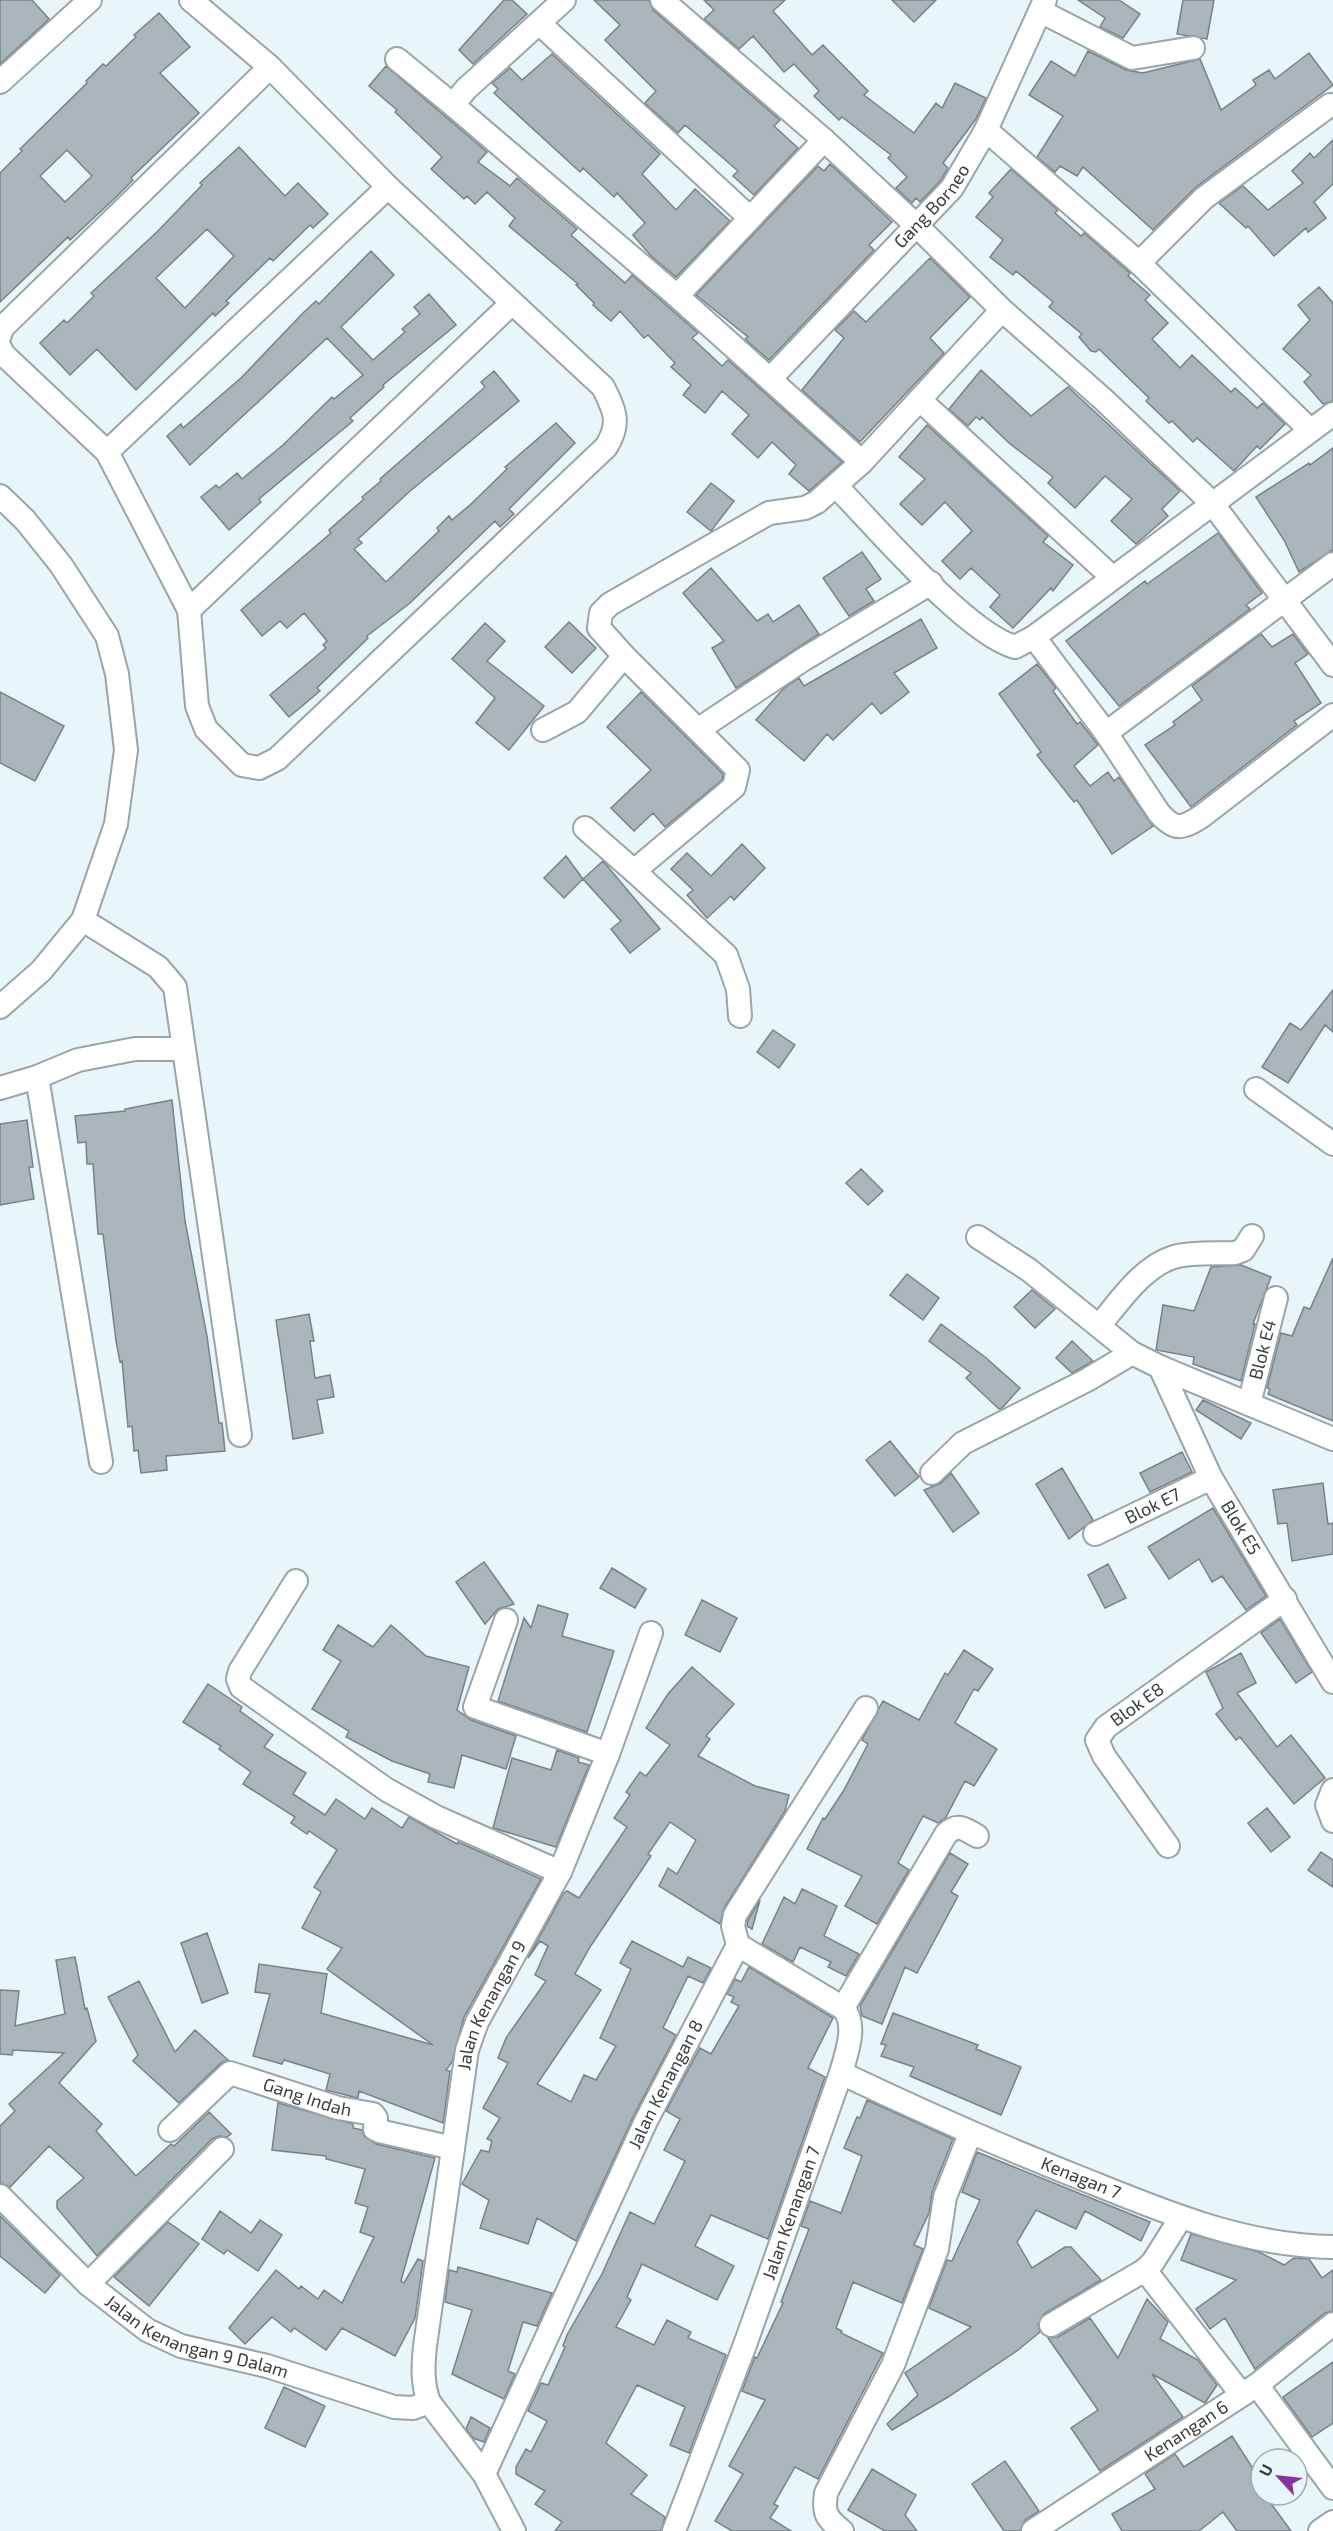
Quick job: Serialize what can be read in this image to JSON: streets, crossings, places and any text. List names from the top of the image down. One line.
{"streets":{"street":["Gang Borneo","Blok E4","Blok E7","Blok E5","Blok E8","Jalan Kenangan 9","Jalan Kenangan 8","Gang Indah","Kenagan 7","Jalan Kenangan 7","Jalan Kenangan 9 Dalam","Kenangan 6"]},"crossings":[["Blok E7","Blok E5"],["Blok E5","Blok E8"],["Jalan Kenangan 9","Gang Indah"],["Jalan Kenangan 9","Jalan Kenangan 9 Dalam"],["Kenagan 7","Jalan Kenangan 7"]],"north":"top left"}
